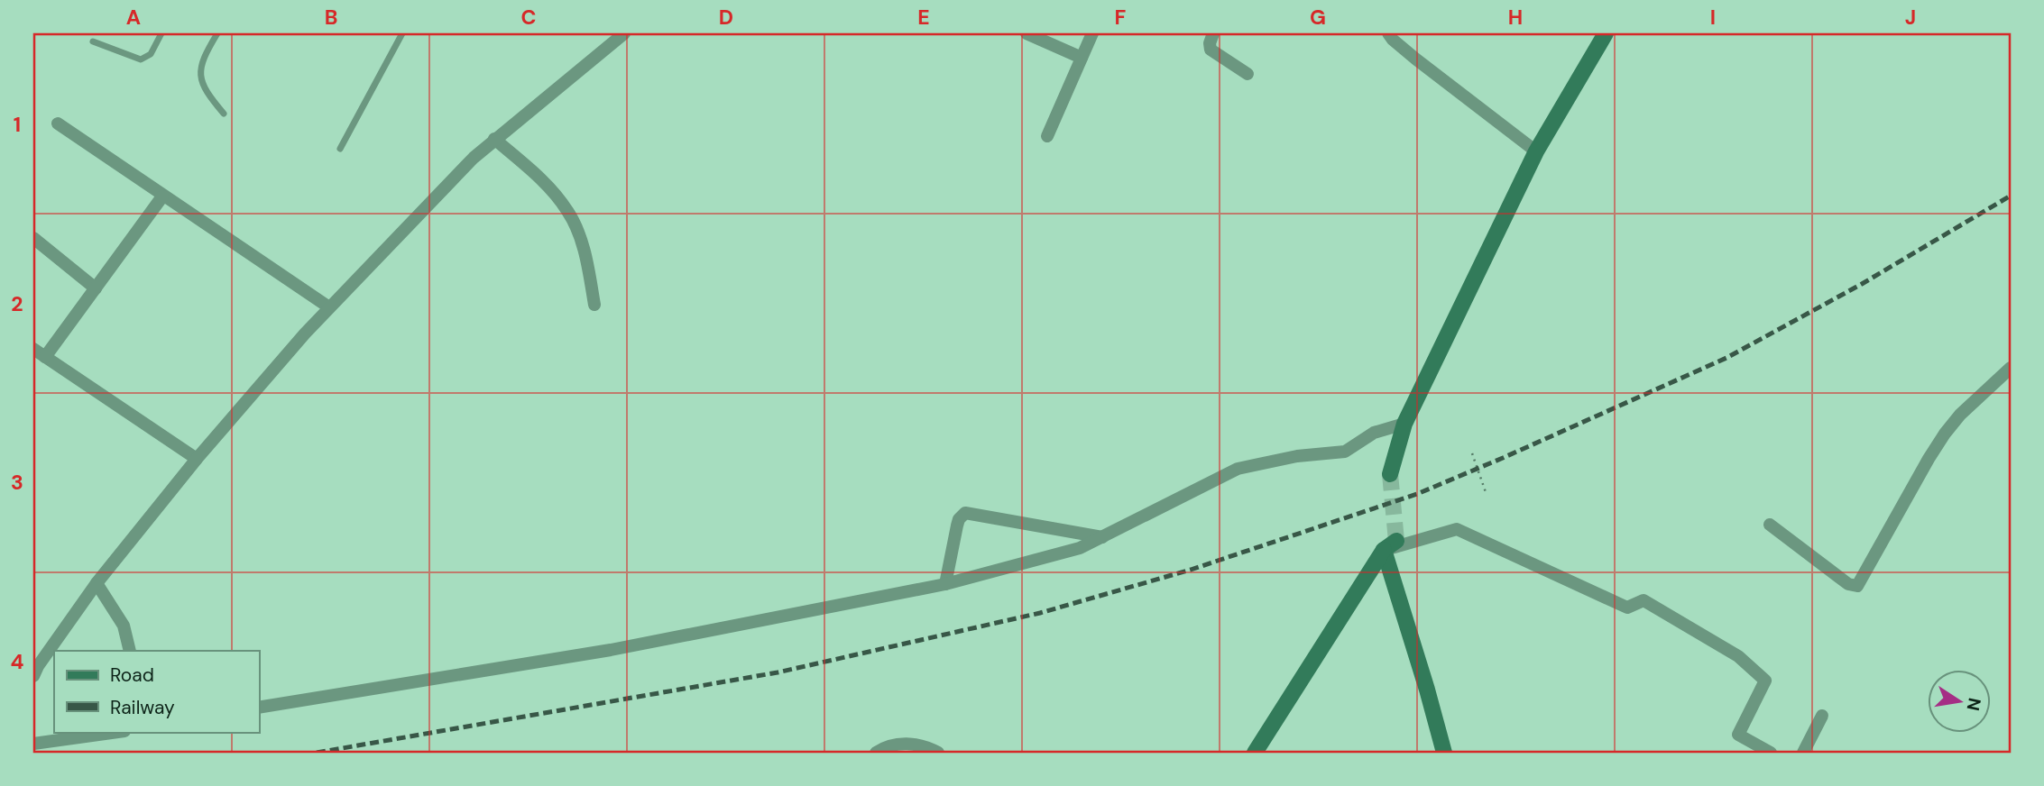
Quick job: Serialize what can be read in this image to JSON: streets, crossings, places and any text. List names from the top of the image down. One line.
{"legend":["Road","Railway"],"north":"right","grid":{"columns":["A","B","C","D","E","F","G","H","I","J"],"rows":["1","2","3","4"]}}
